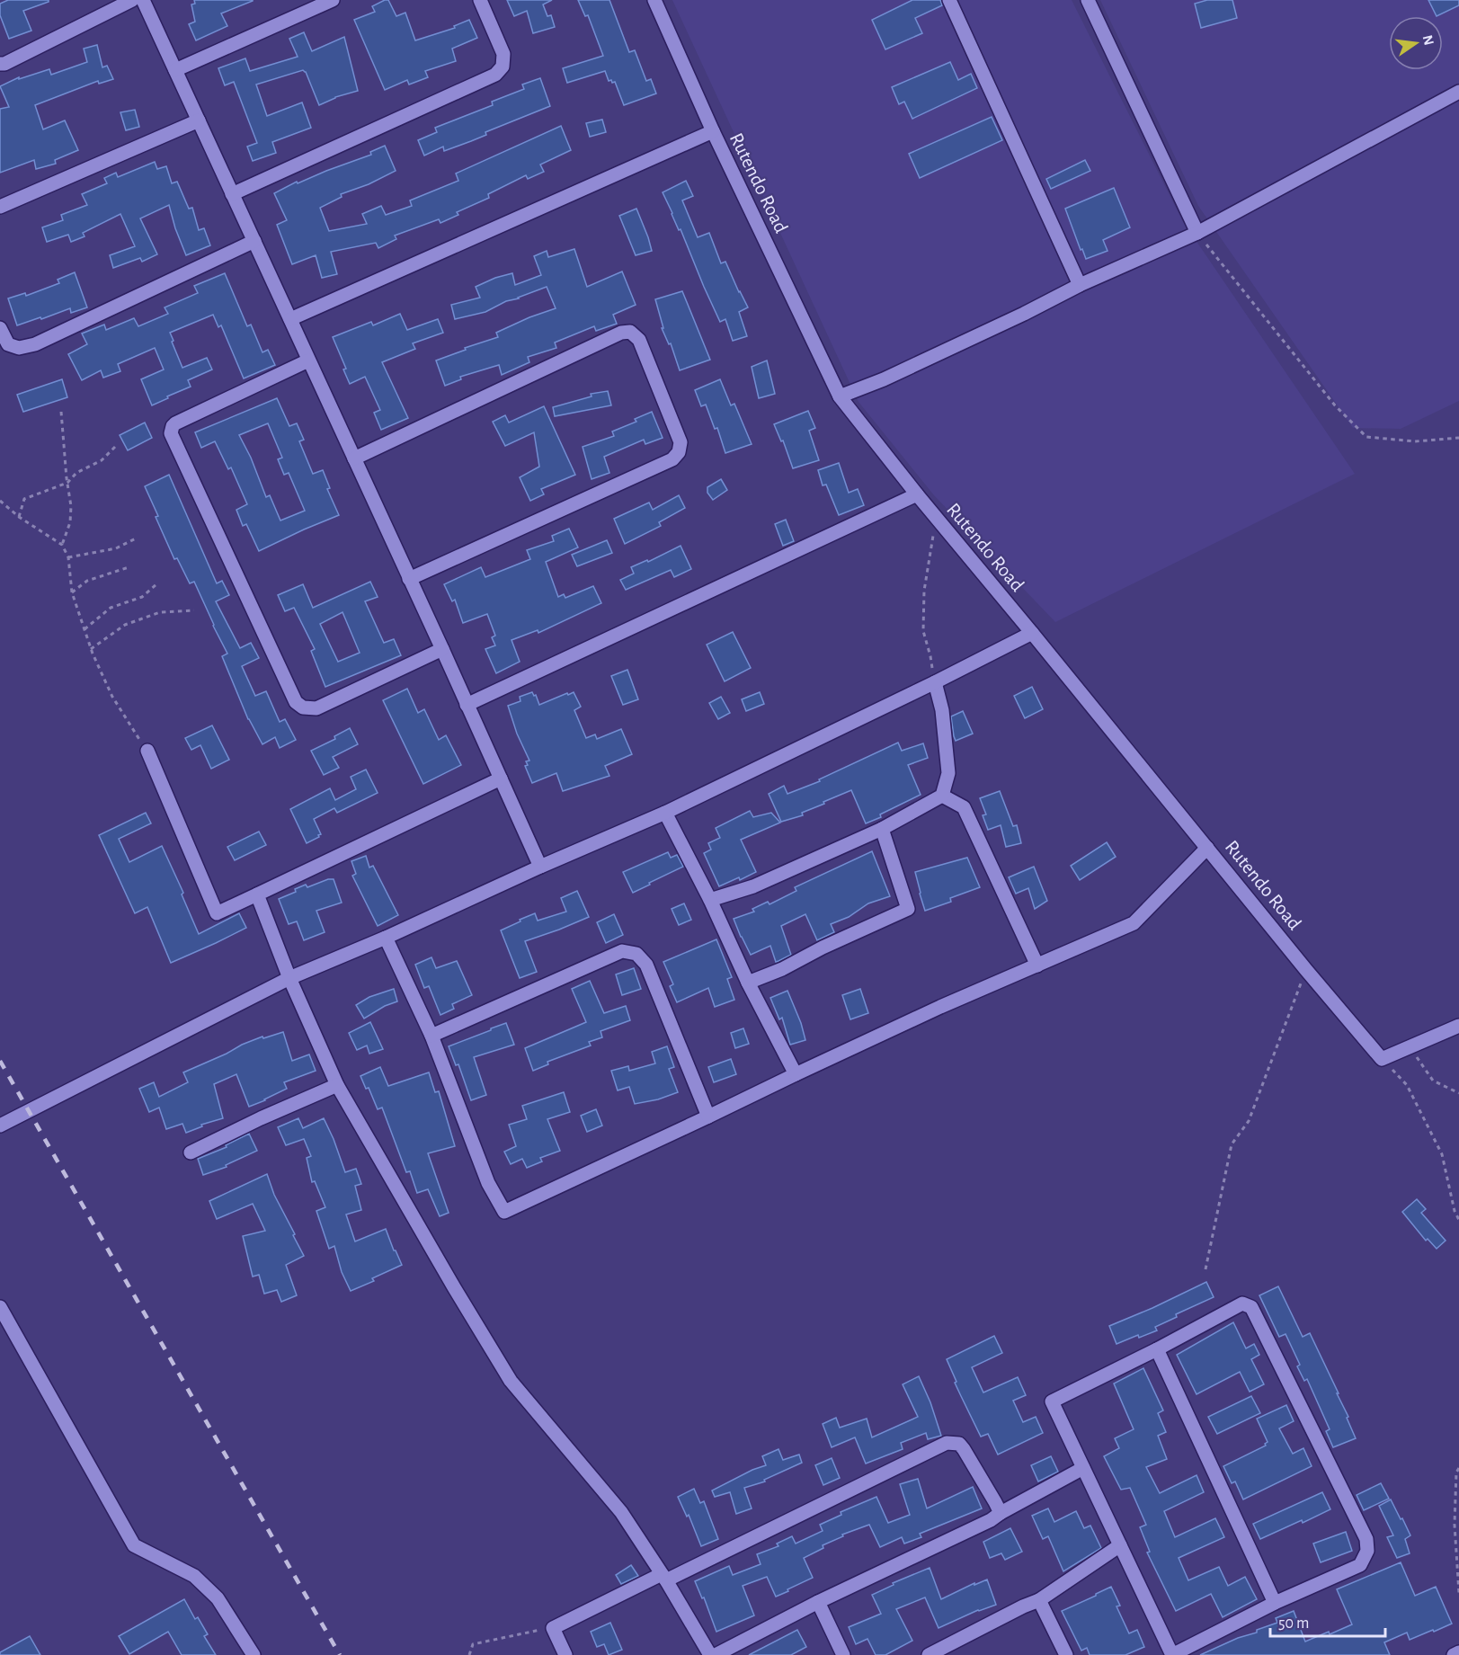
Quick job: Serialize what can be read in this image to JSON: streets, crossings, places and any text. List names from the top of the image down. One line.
{"streets":{"street":["Rutendo Road"]},"scale_bar":"50 m","north":"right"}
